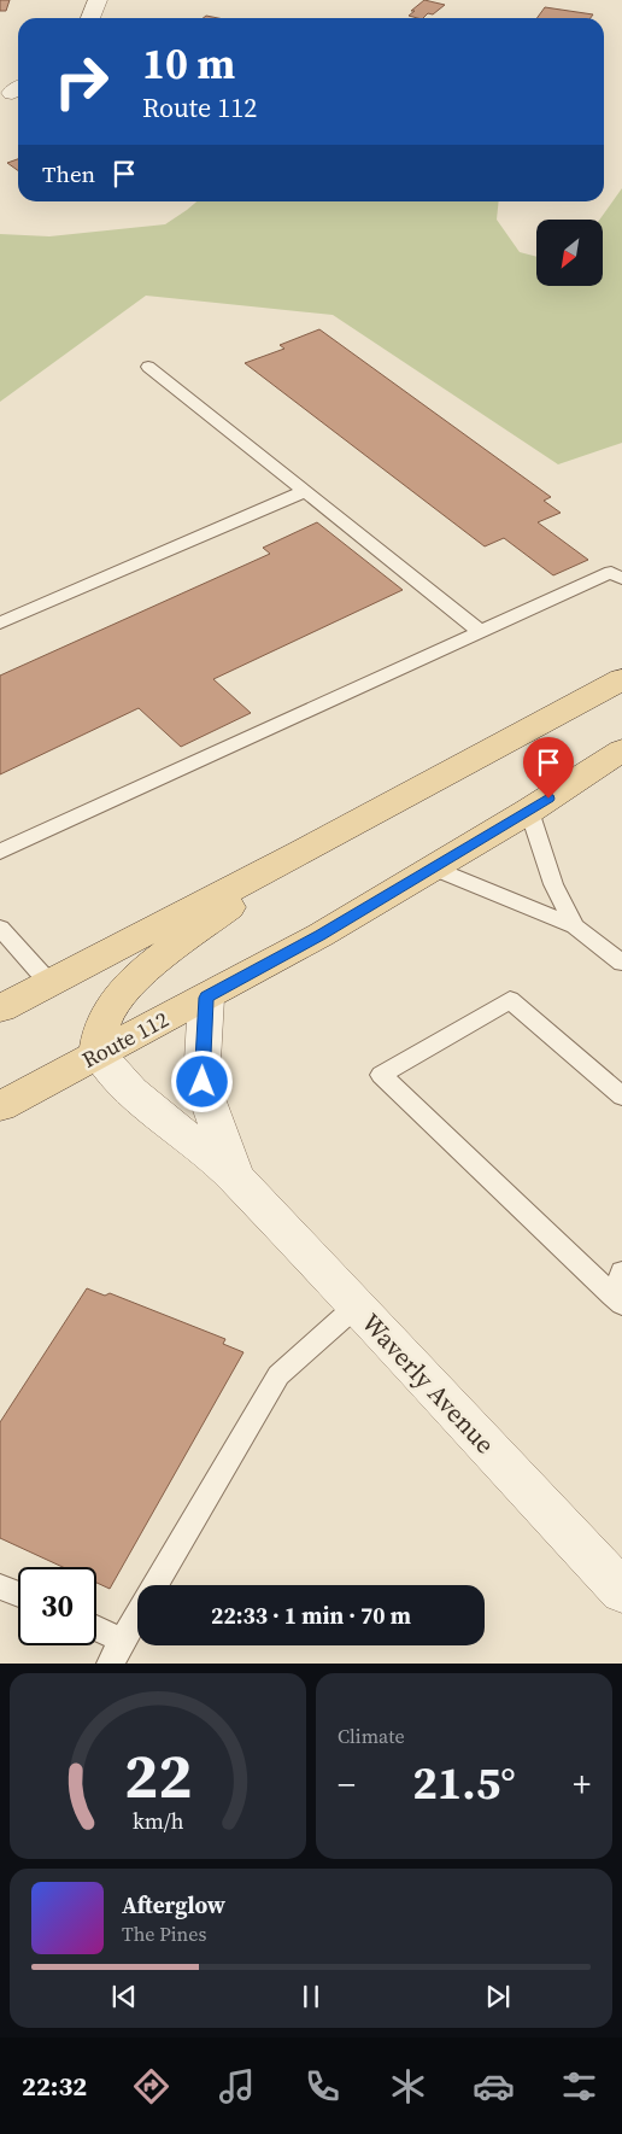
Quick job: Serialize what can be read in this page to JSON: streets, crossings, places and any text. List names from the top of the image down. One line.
{"streets":{"main road":["Route 112"],"street":["Waverly Avenue"]},"crossings":[["Route 112","Waverly Avenue"]],"north":"bottom left","page":{"turn":["10 m","Route 112"],"then":"Then","limit":"30","trip":"22:33 · 1 min · 70 m","tile":"Climate","heat":["−","21.5°","+"],"song":["Afterglow","The Pines"],"tabs":"22:32","gauge":["22","km/h"]}}
